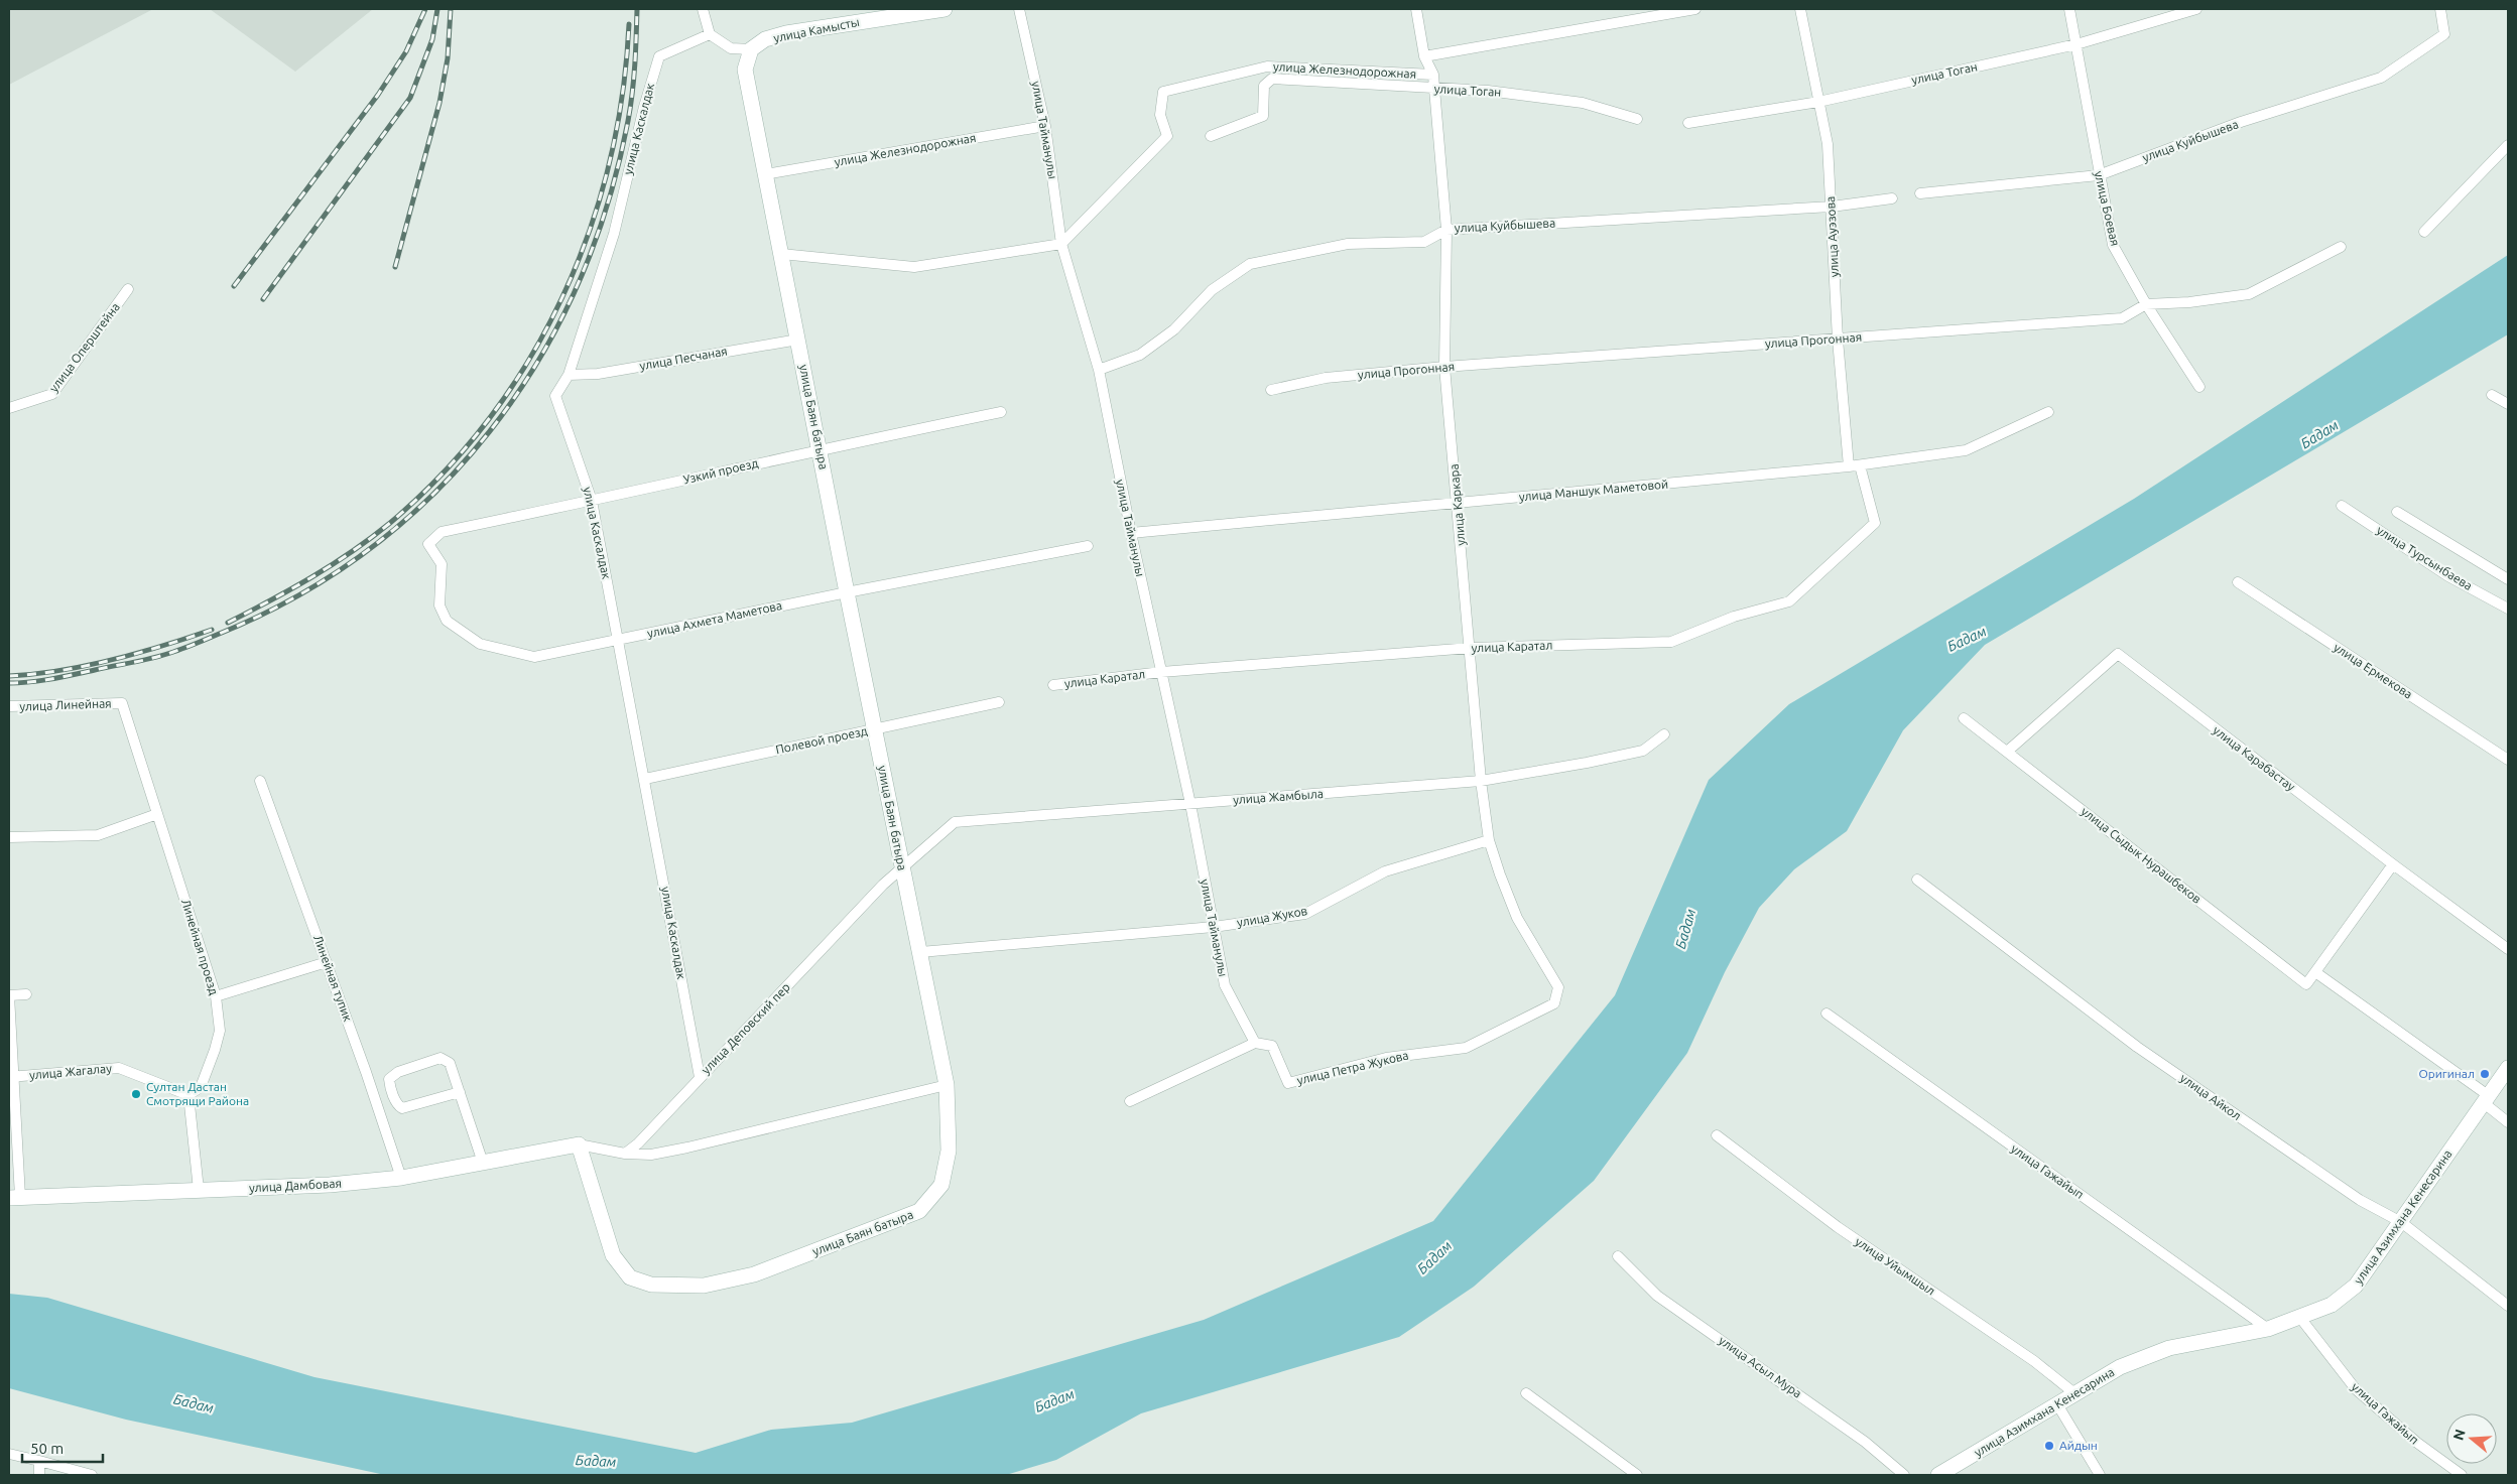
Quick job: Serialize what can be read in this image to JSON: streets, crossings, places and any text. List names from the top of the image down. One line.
{"streets":{"street":["улица Камысты","улица Железнодорожная","улица Тоган","улица Каскалдак","улица Тайманулы","улица Куйбышева","улица Боевая","улица Ауэзова","улица Прогонная","улица Оперштейна","улица Песчаная","улица Баян батыра","Узкий проезд","улица Маншук Маметовой","улица Каркара","улица Турсынбаева","улица Ахмета Маметова","улица Каратал","улица Ермекова","улица Линейная","Полевой проезд","улица Карабастау","улица Жамбыла","улица Сыдык Нурашбеков","улица Жуков","Линейная проезд","Линейная тупик","улица Деповский пер","улица Петра Жукова","улица Жагалау","улица Айкол","улица Гажайып","улица Дамбовая","улица Азимхана Кенесарина","улица Уйымшыл","улица Асыл Мура"]},"crossings":[["улица Камысты","улица Баян батыра"],["улица Железнодорожная","улица Тайманулы"],["улица Железнодорожная","улица Баян батыра"],["улица Железнодорожная","улица Каркара"],["улица Тоган","улица Боевая"],["улица Тоган","улица Ауэзова"],["улица Тоган","улица Каркара"],["улица Каскалдак","улица Песчаная"],["улица Каскалдак","Узкий проезд"],["улица Каскалдак","улица Ахмета Маметова"],["улица Каскалдак","Полевой проезд"],["улица Каскалдак","улица Деповский пер"],["улица Тайманулы","улица Куйбышева"],["улица Тайманулы","улица Маншук Маметовой"],["улица Тайманулы","улица Каратал"],["улица Тайманулы","улица Жамбыла"],["улица Тайманулы","улица Жуков"],["улица Тайманулы","улица Петра Жукова"],["улица Куйбышева","улица Боевая"],["улица Куйбышева","улица Ауэзова"],["улица Куйбышева","улица Каркара"],["улица Боевая","улица Прогонная"],["улица Ауэзова","улица Прогонная"],["улица Ауэзова","улица Маншук Маметовой"],["улица Прогонная","улица Каркара"],["улица Песчаная","улица Баян батыра"],["улица Баян батыра","Узкий проезд"],["улица Баян батыра","улица Ахмета Маметова"],["улица Баян батыра","Полевой проезд"],["улица Баян батыра","улица Жамбыла"],["улица Баян батыра","улица Жуков"],["улица Баян батыра","улица Деповский пер"],["улица Баян батыра","улица Дамбовая"],["Узкий проезд","улица Ахмета Маметова"],["улица Маншук Маметовой","улица Каркара"],["улица Маншук Маметовой","улица Каратал"],["улица Каркара","улица Каратал"],["улица Каркара","улица Жамбыла"],["улица Каркара","улица Жуков"],["улица Каркара","улица Петра Жукова"],["улица Линейная","Линейная проезд"],["улица Карабастау","улица Сыдык Нурашбеков"],["улица Жамбыла","улица Деповский пер"],["Линейная проезд","улица Жагалау"],["Линейная тупик","улица Дамбовая"],["улица Айкол","улица Азимхана Кенесарина"],["улица Гажайып","улица Азимхана Кенесарина"],["улица Азимхана Кенесарина","улица Уйымшыл"]],"water":["Бадам"],"places":["Оригинал","Султан Дастан Смотрящи Района","Айдын"],"scale_bar":"50 m","north":"left"}
